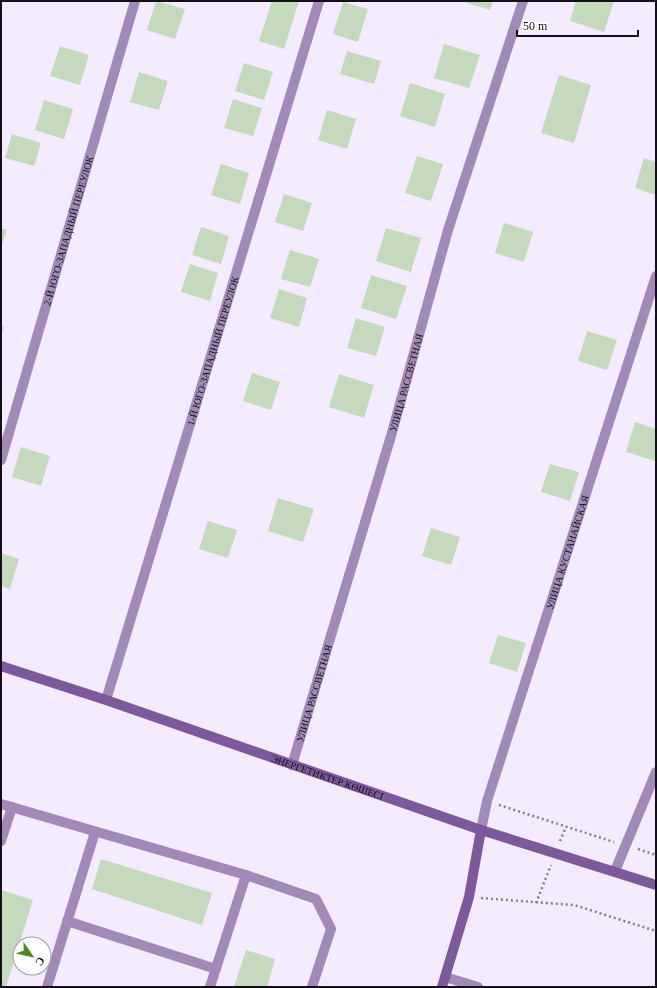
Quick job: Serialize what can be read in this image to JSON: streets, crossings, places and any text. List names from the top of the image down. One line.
{"streets":{"main road":["ЭНЕРГЕТИКТЕР КӨШЕСІ"],"street":["2-Й ЮГО-ЗАПАДНЫЙ ПЕРЕУЛОК","1-Й ЮГО-ЗАПАДНЫЙ ПЕРЕУЛОК","УЛИЦА РАССВЕТНАЯ","УЛИЦА КУСТАНАЙСКАЯ"]},"crossings":[["1-Й ЮГО-ЗАПАДНЫЙ ПЕРЕУЛОК","ЭНЕРГЕТИКТЕР КӨШЕСІ"],["УЛИЦА РАССВЕТНАЯ","ЭНЕРГЕТИКТЕР КӨШЕСІ"],["УЛИЦА КУСТАНАЙСКАЯ","ЭНЕРГЕТИКТЕР КӨШЕСІ"]],"scale_bar":"50 m","north":"bottom right"}
